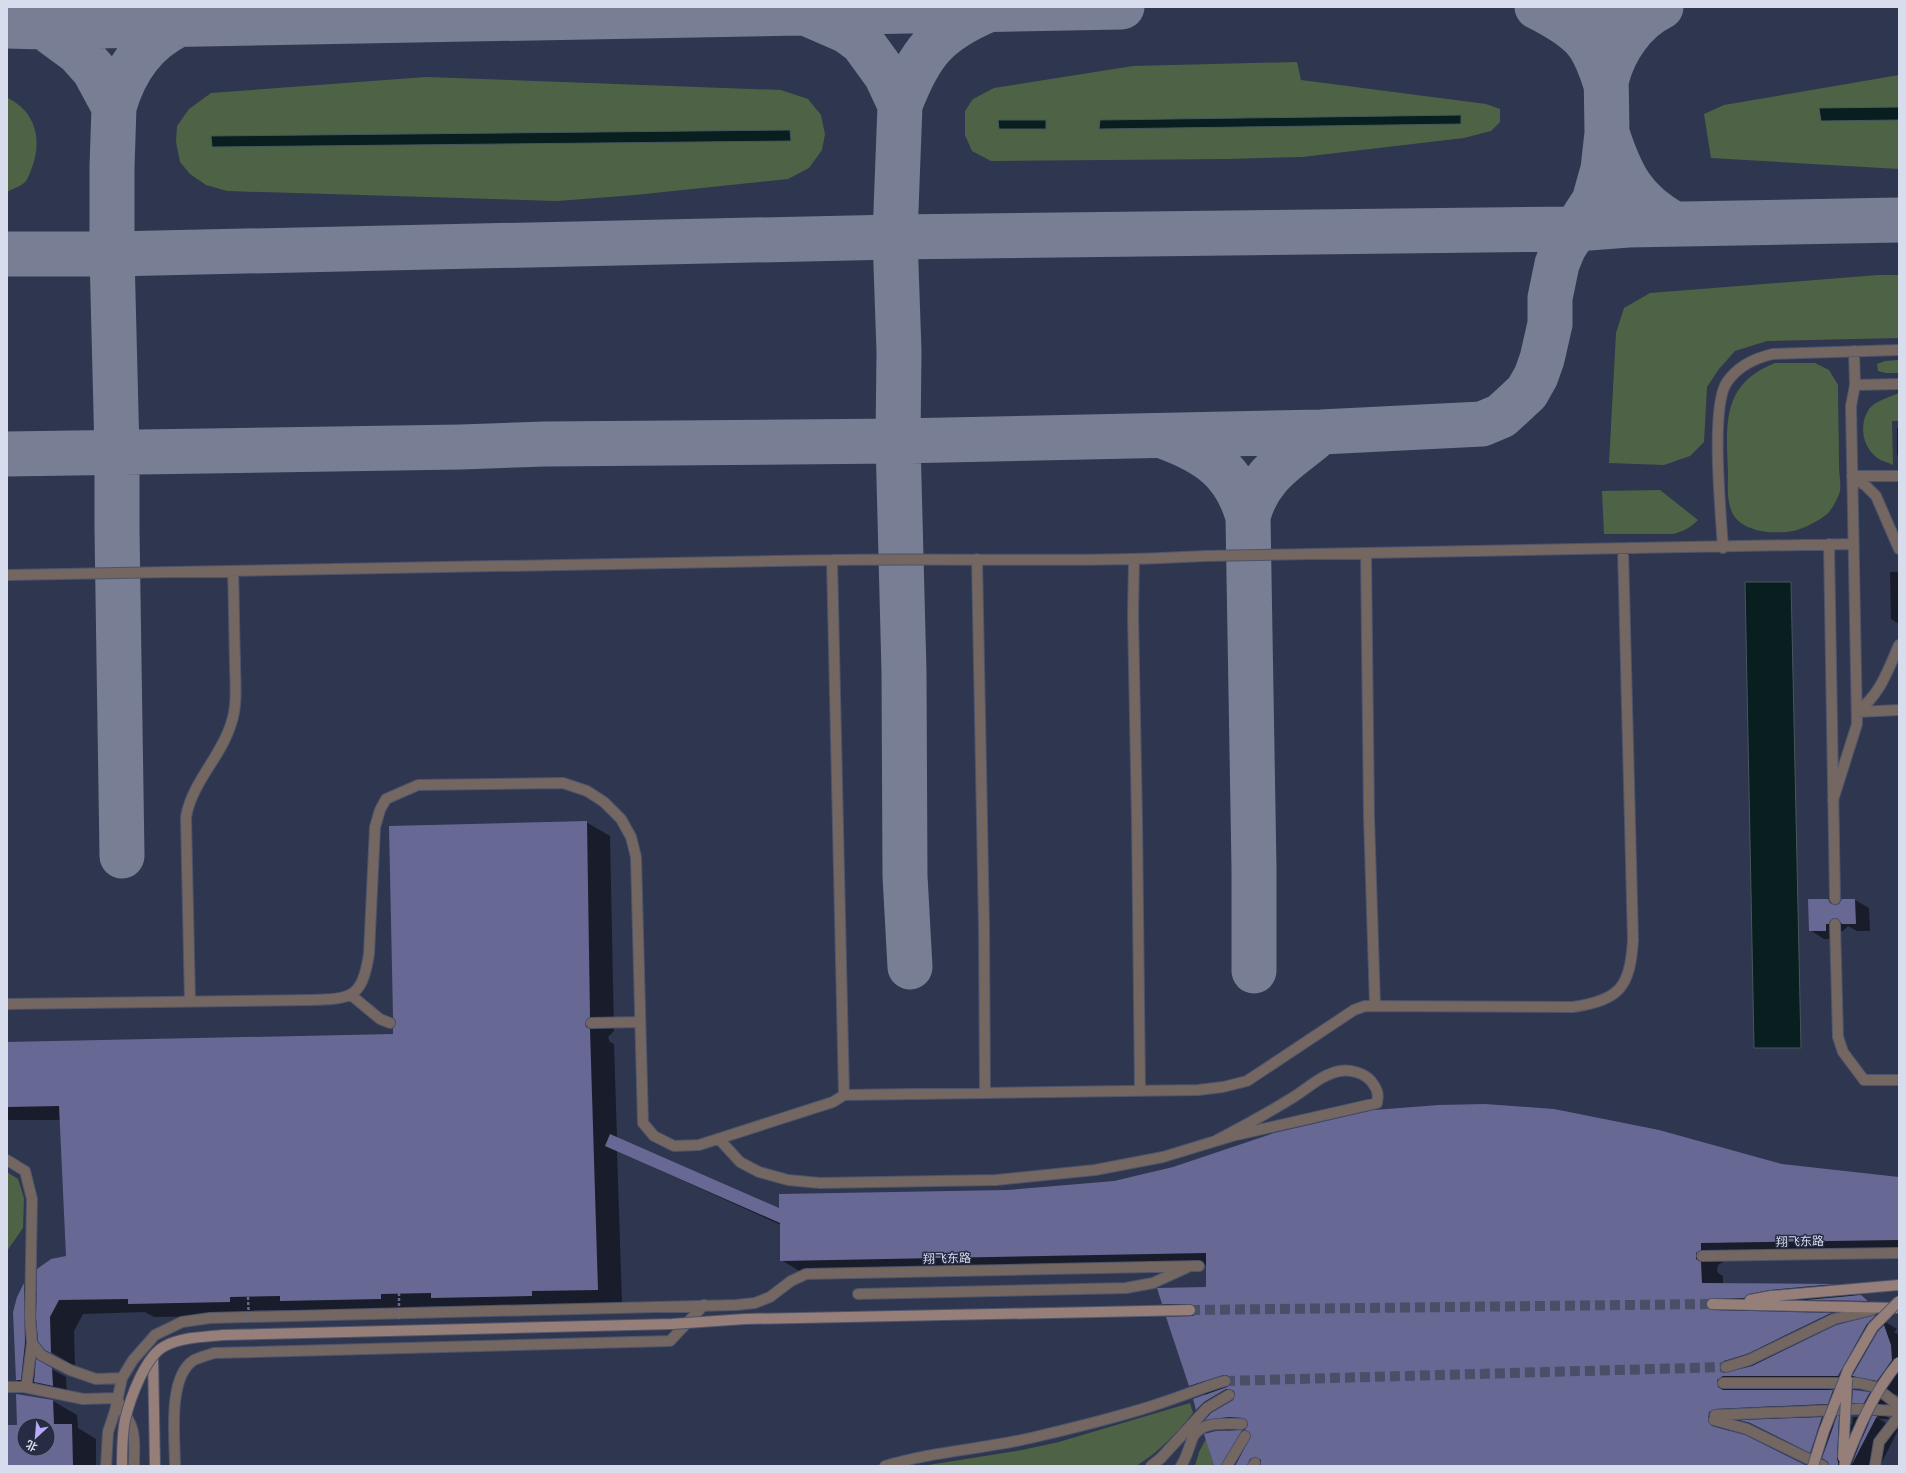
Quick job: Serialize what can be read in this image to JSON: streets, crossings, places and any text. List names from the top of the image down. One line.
{"streets":{"street":["翔飞东路"]},"north":"bottom left"}
